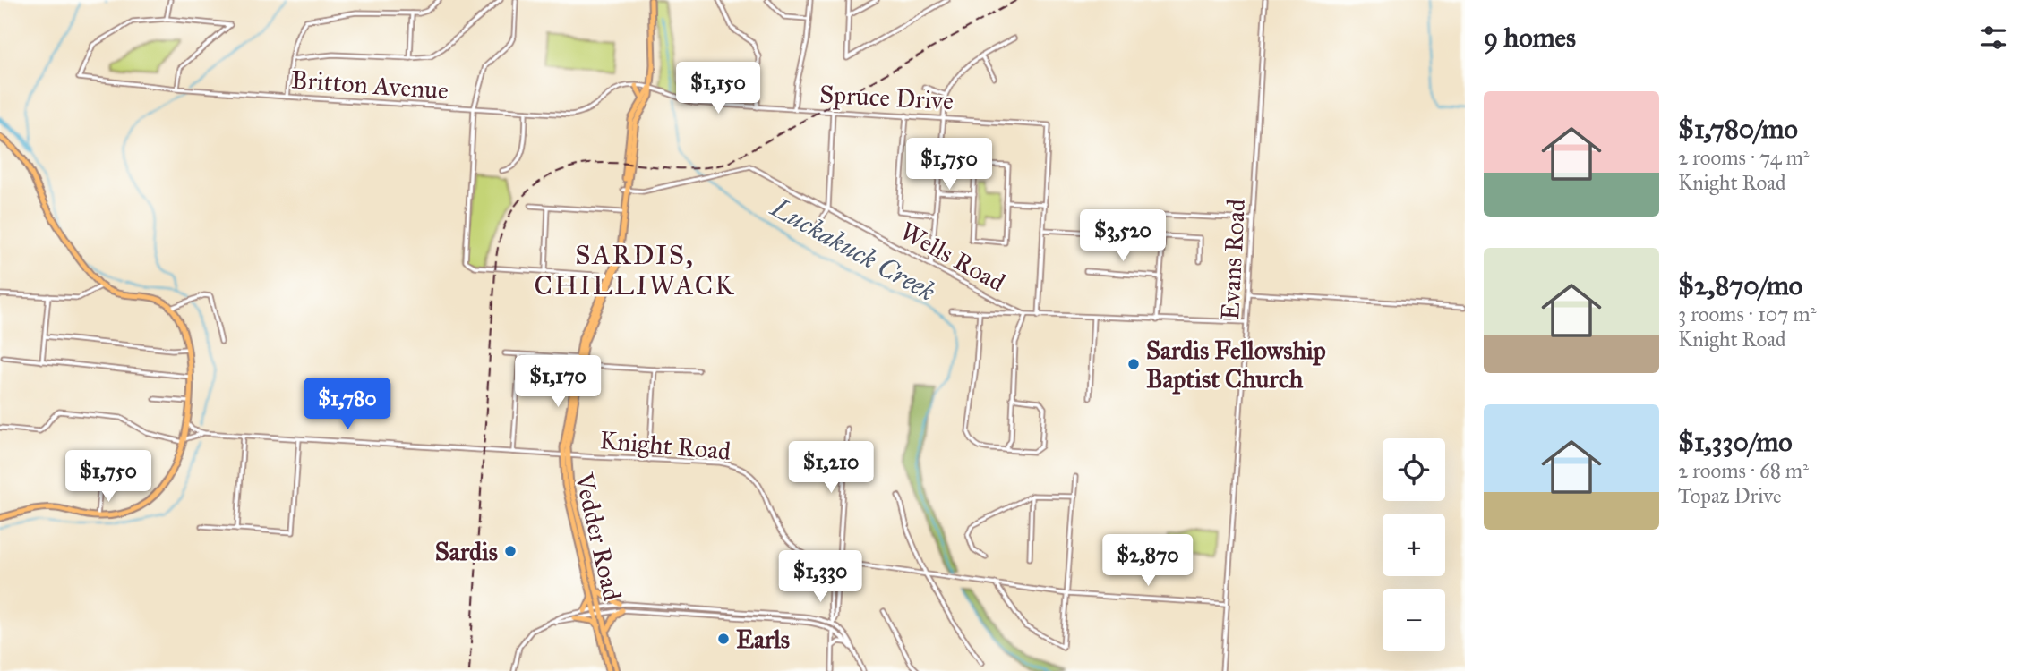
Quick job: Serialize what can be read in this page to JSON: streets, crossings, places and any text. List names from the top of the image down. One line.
{"streets":{"main road":["Vedder Road"],"street":["Britton Avenue","Spruce Drive","Wells Road","Evans Road","Knight Road"]},"crossings":[["Britton Avenue","Spruce Drive"],["Britton Avenue","Vedder Road"],["Spruce Drive","Vedder Road"],["Wells Road","Evans Road"],["Wells Road","Vedder Road"],["Evans Road","Knight Road"],["Knight Road","Vedder Road"]],"districts":["SARDIS, CHILLIWACK"],"water":["Luckakuck Creek"],"places":["Sardis Fellowship Baptist Church","Sardis","Earls"],"page":{"heading":"9 homes","price":["$1,150","$1,750","$3,520","$1,170","$1,780","$1,210","$1,750","$2,870","$1,330"],"list":[{"name":"$1,780/mo","note":"2 rooms · 74 m² · Knight Road"},{"name":"$2,870/mo","note":"3 rooms · 107 m² · Knight Road"},{"name":"$1,330/mo","note":"2 rooms · 68 m² · Topaz Drive"}],"map_buttons":["+","−"]}}
